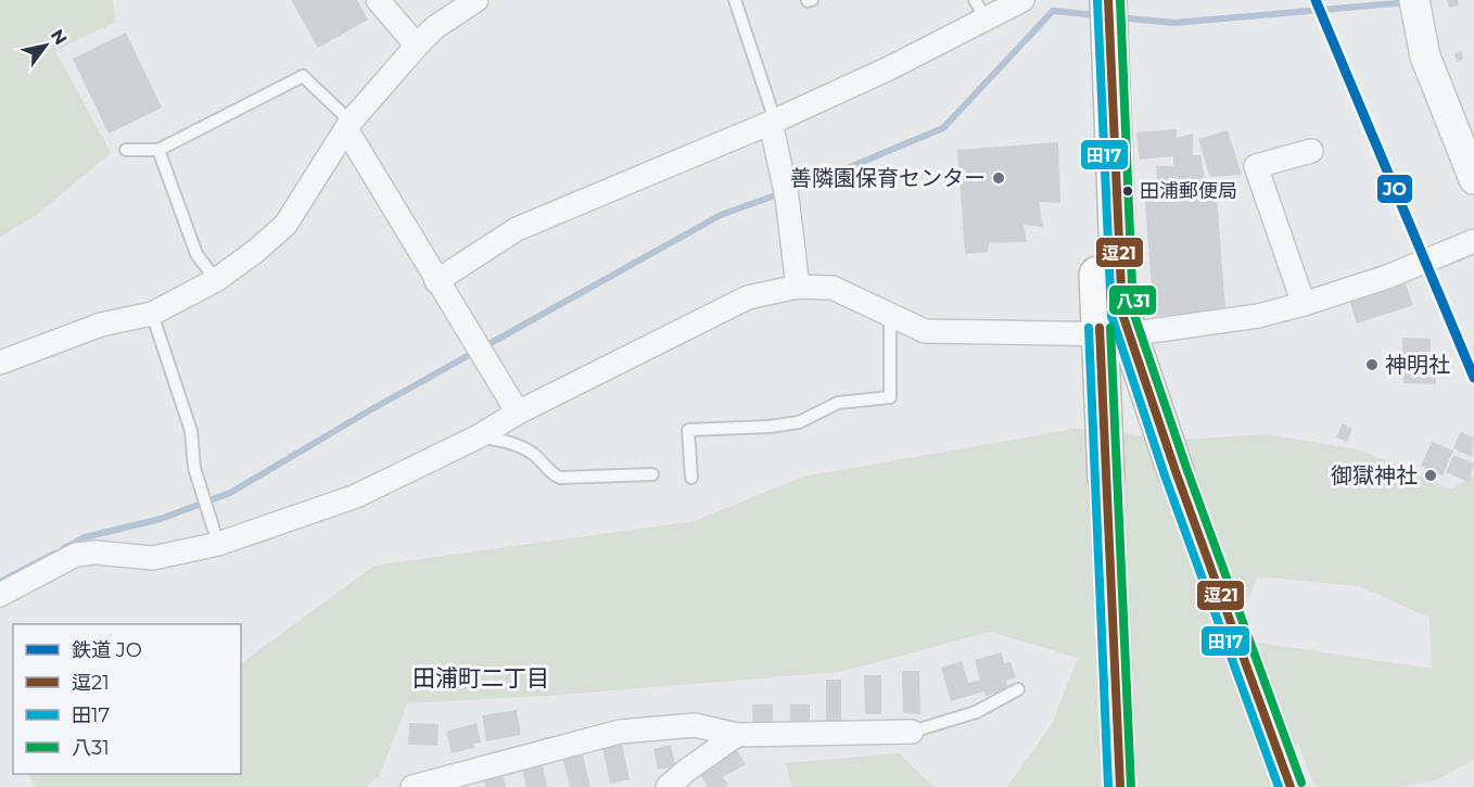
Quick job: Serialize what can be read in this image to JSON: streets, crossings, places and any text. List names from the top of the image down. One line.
{"districts":["田浦町二丁目"],"places":["善隣園保育センター","田浦郵便局","神明社","御獄神社"],"lines":["rail line JO","transit line 逗21","transit line 田17","transit line 八31"],"legend":["鉄道 JO","逗21","田17","八31"],"north":"top right"}
